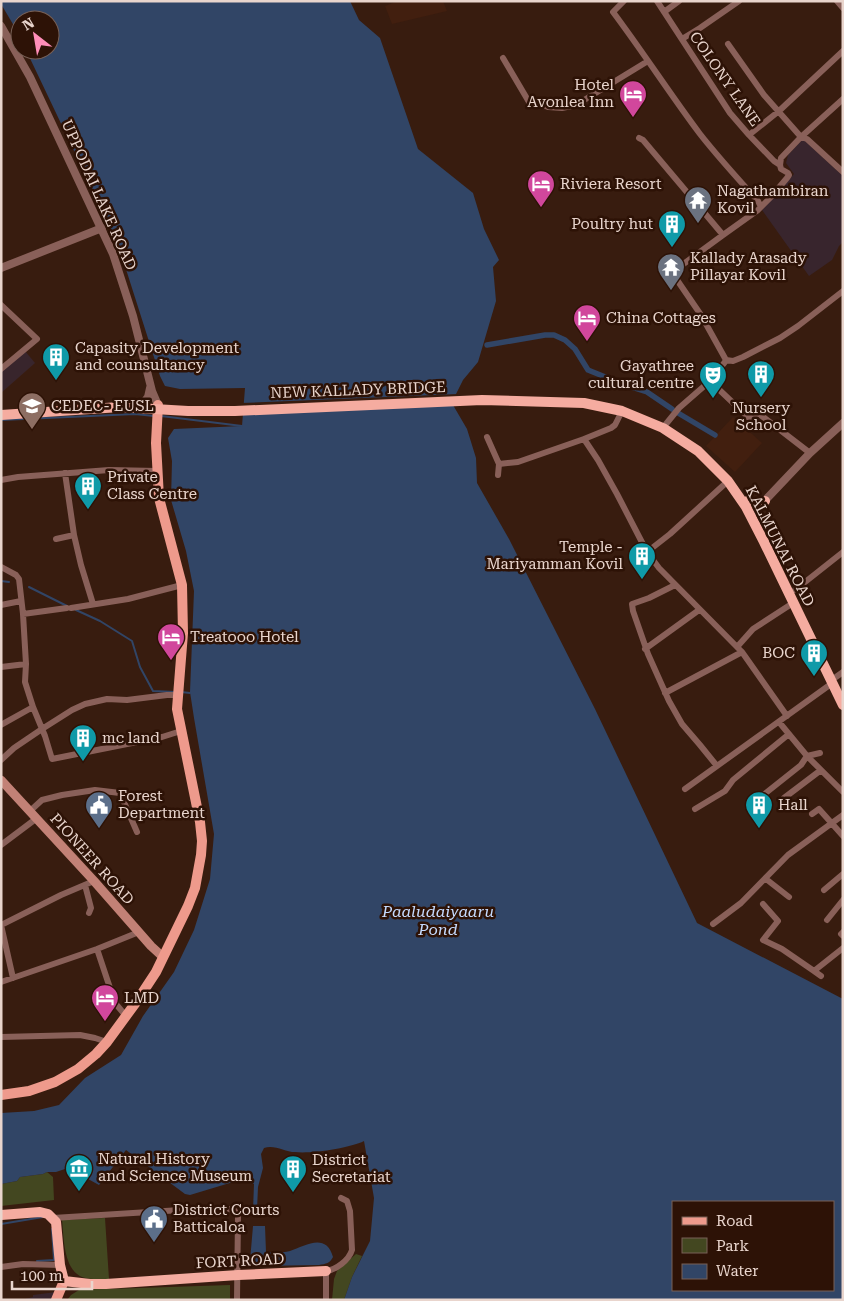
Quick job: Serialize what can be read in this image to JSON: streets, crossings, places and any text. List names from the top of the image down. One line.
{"streets":{"highway":["NEW KALLADY BRIDGE","KALMUNAI ROAD","FORT ROAD"],"main road":["PIONEER ROAD"],"street":["COLONY LANE","UPPODAI LAKE ROAD"]},"crossings":[["UPPODAI LAKE ROAD","NEW KALLADY BRIDGE"],["NEW KALLADY BRIDGE","KALMUNAI ROAD"]],"water":["Paaludaiyaaru Pond"],"places":{"hotel":["Hotel Avonlea Inn","Riviera Resort","China Cottages","Treatooo Hotel","LMD"],"temple":["Nagathambiran Kovil","Kallady Arasady Pillayar Kovil"],"building":["Poultry hut","Capasity Development and counsultancy","Nursery School","Private Class Centre","Temple - Mariyamman Kovil","BOC","mc land","Hall","District Secretariat"],"theatre":["Gayathree cultural centre"],"school or university":["CEDEC- EUSL"],"public building":["Forest Department","District Courts Batticaloa"],"museum":["Natural History and Science Museum"]},"legend":["Road","Park","Water"],"scale_bar":"100 m","north":"top left"}
